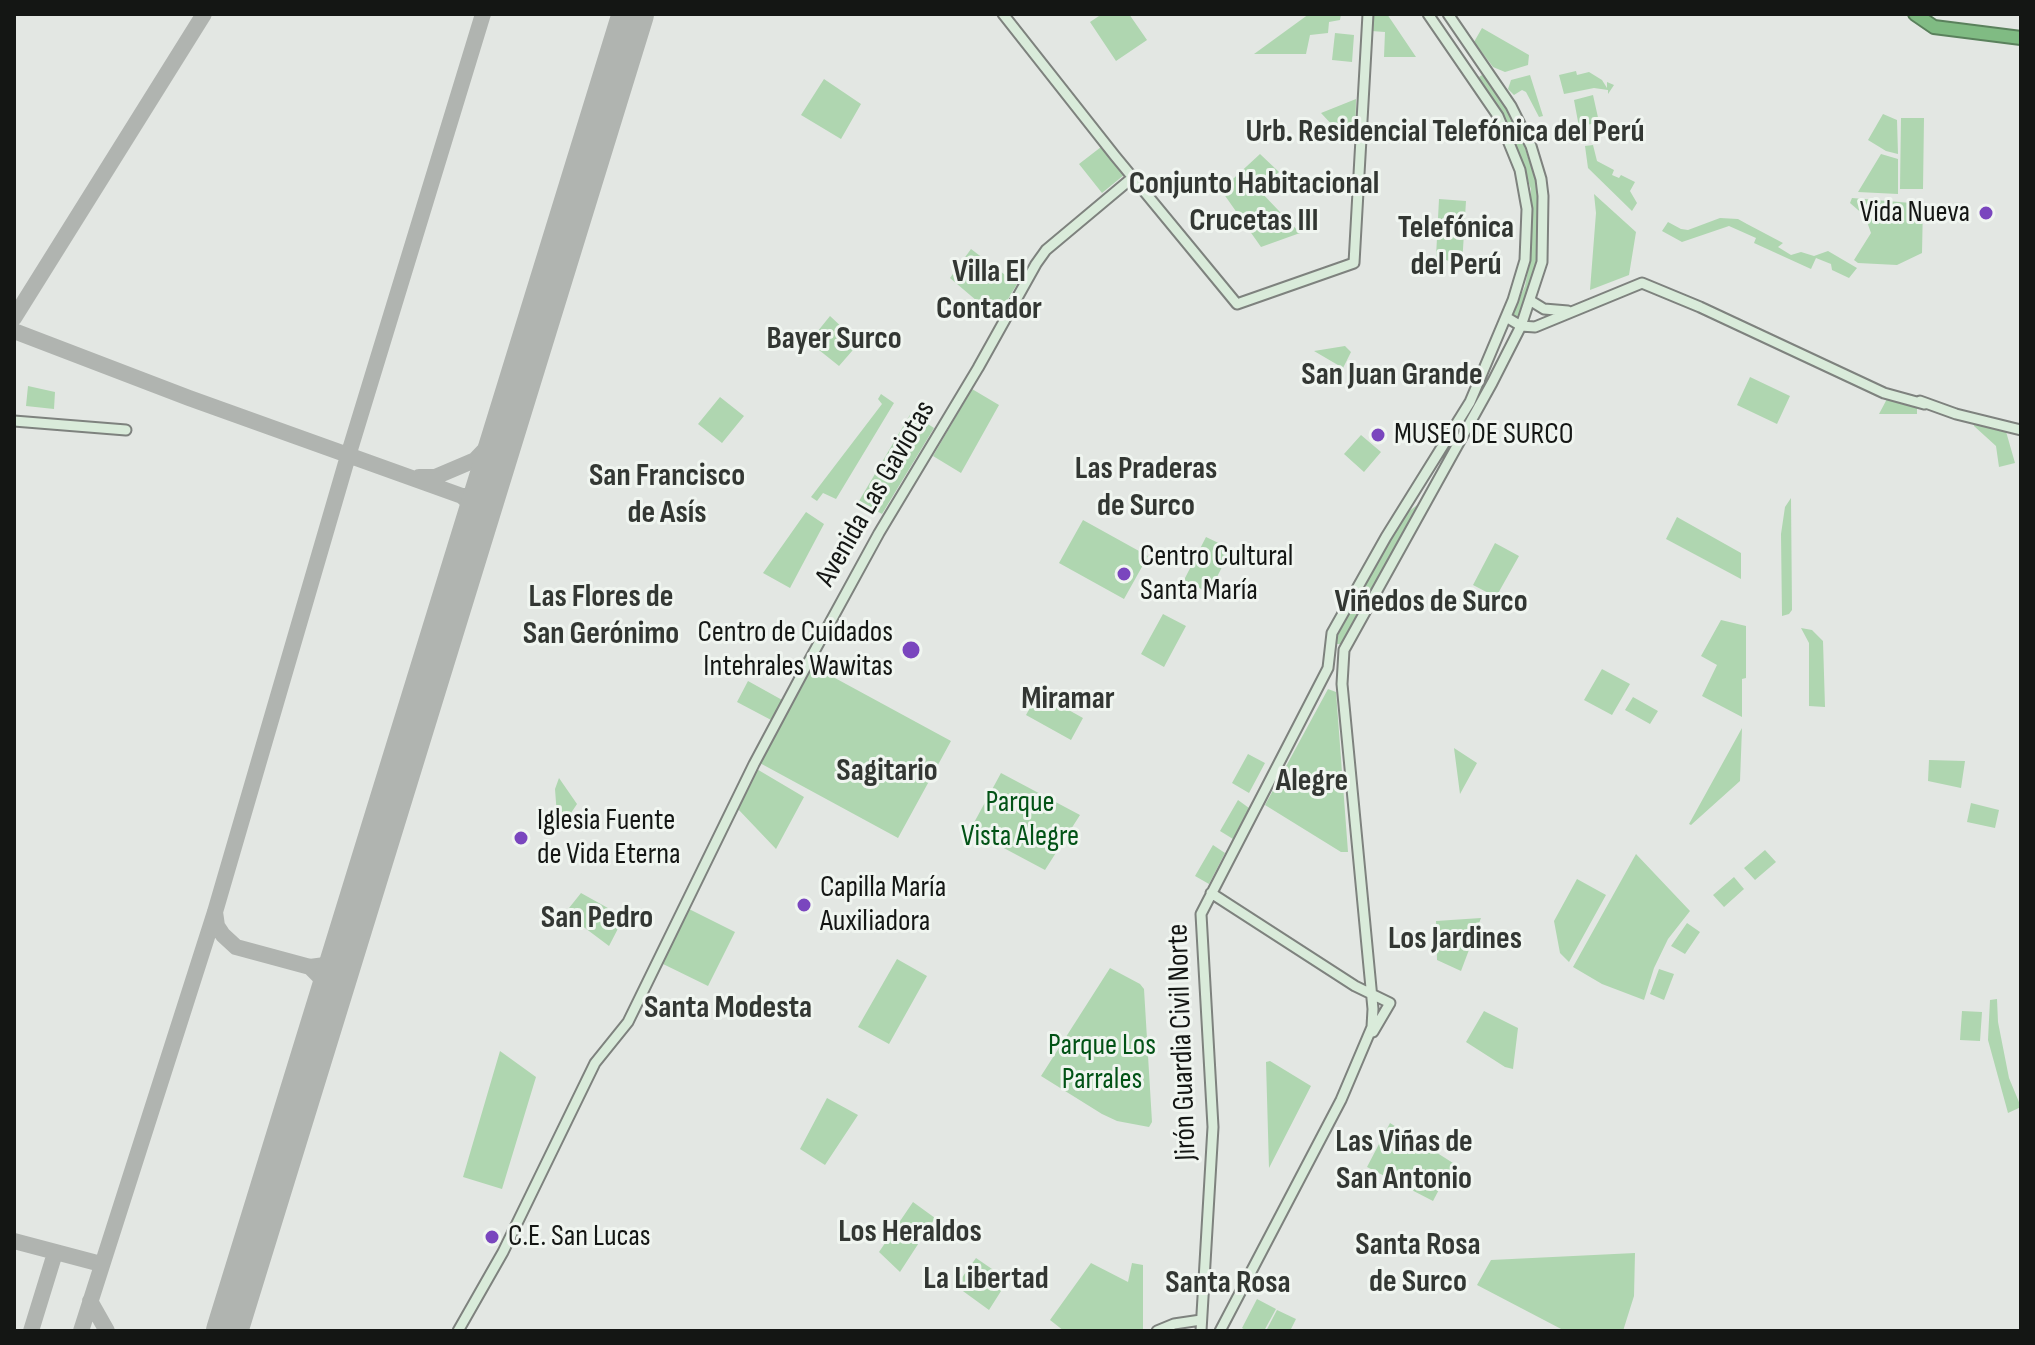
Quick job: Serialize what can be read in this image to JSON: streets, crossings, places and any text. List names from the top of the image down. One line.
{"streets":{"main road":["Avenida Las Gaviotas","Jirón Guardia Civil Norte"]},"districts":["Urb. Residencial Telefónica del Perú","Conjunto Habitacional Crucetas III","Telefónica del Perú","Villa El Contador","Bayer Surco","San Juan Grande","Las Praderas de Surco","San Francisco de Asís","Las Flores de San Gerónimo","Viñedos de Surco","Miramar","Sagitario","Alegre","San Pedro","Los Jardines","Santa Modesta","Las Viñas de San Antonio","Los Heraldos","Santa Rosa de Surco","La Libertad","Santa Rosa"],"parks":["Parque Vista Alegre","Parque Los Parrales"],"places":["Vida Nueva","MUSEO DE SURCO","Centro Cultural Santa María","Centro de Cuidados Intehrales Wawitas","Iglesia Fuente de Vida Eterna","Capilla María Auxiliadora","C.E. San Lucas"]}
